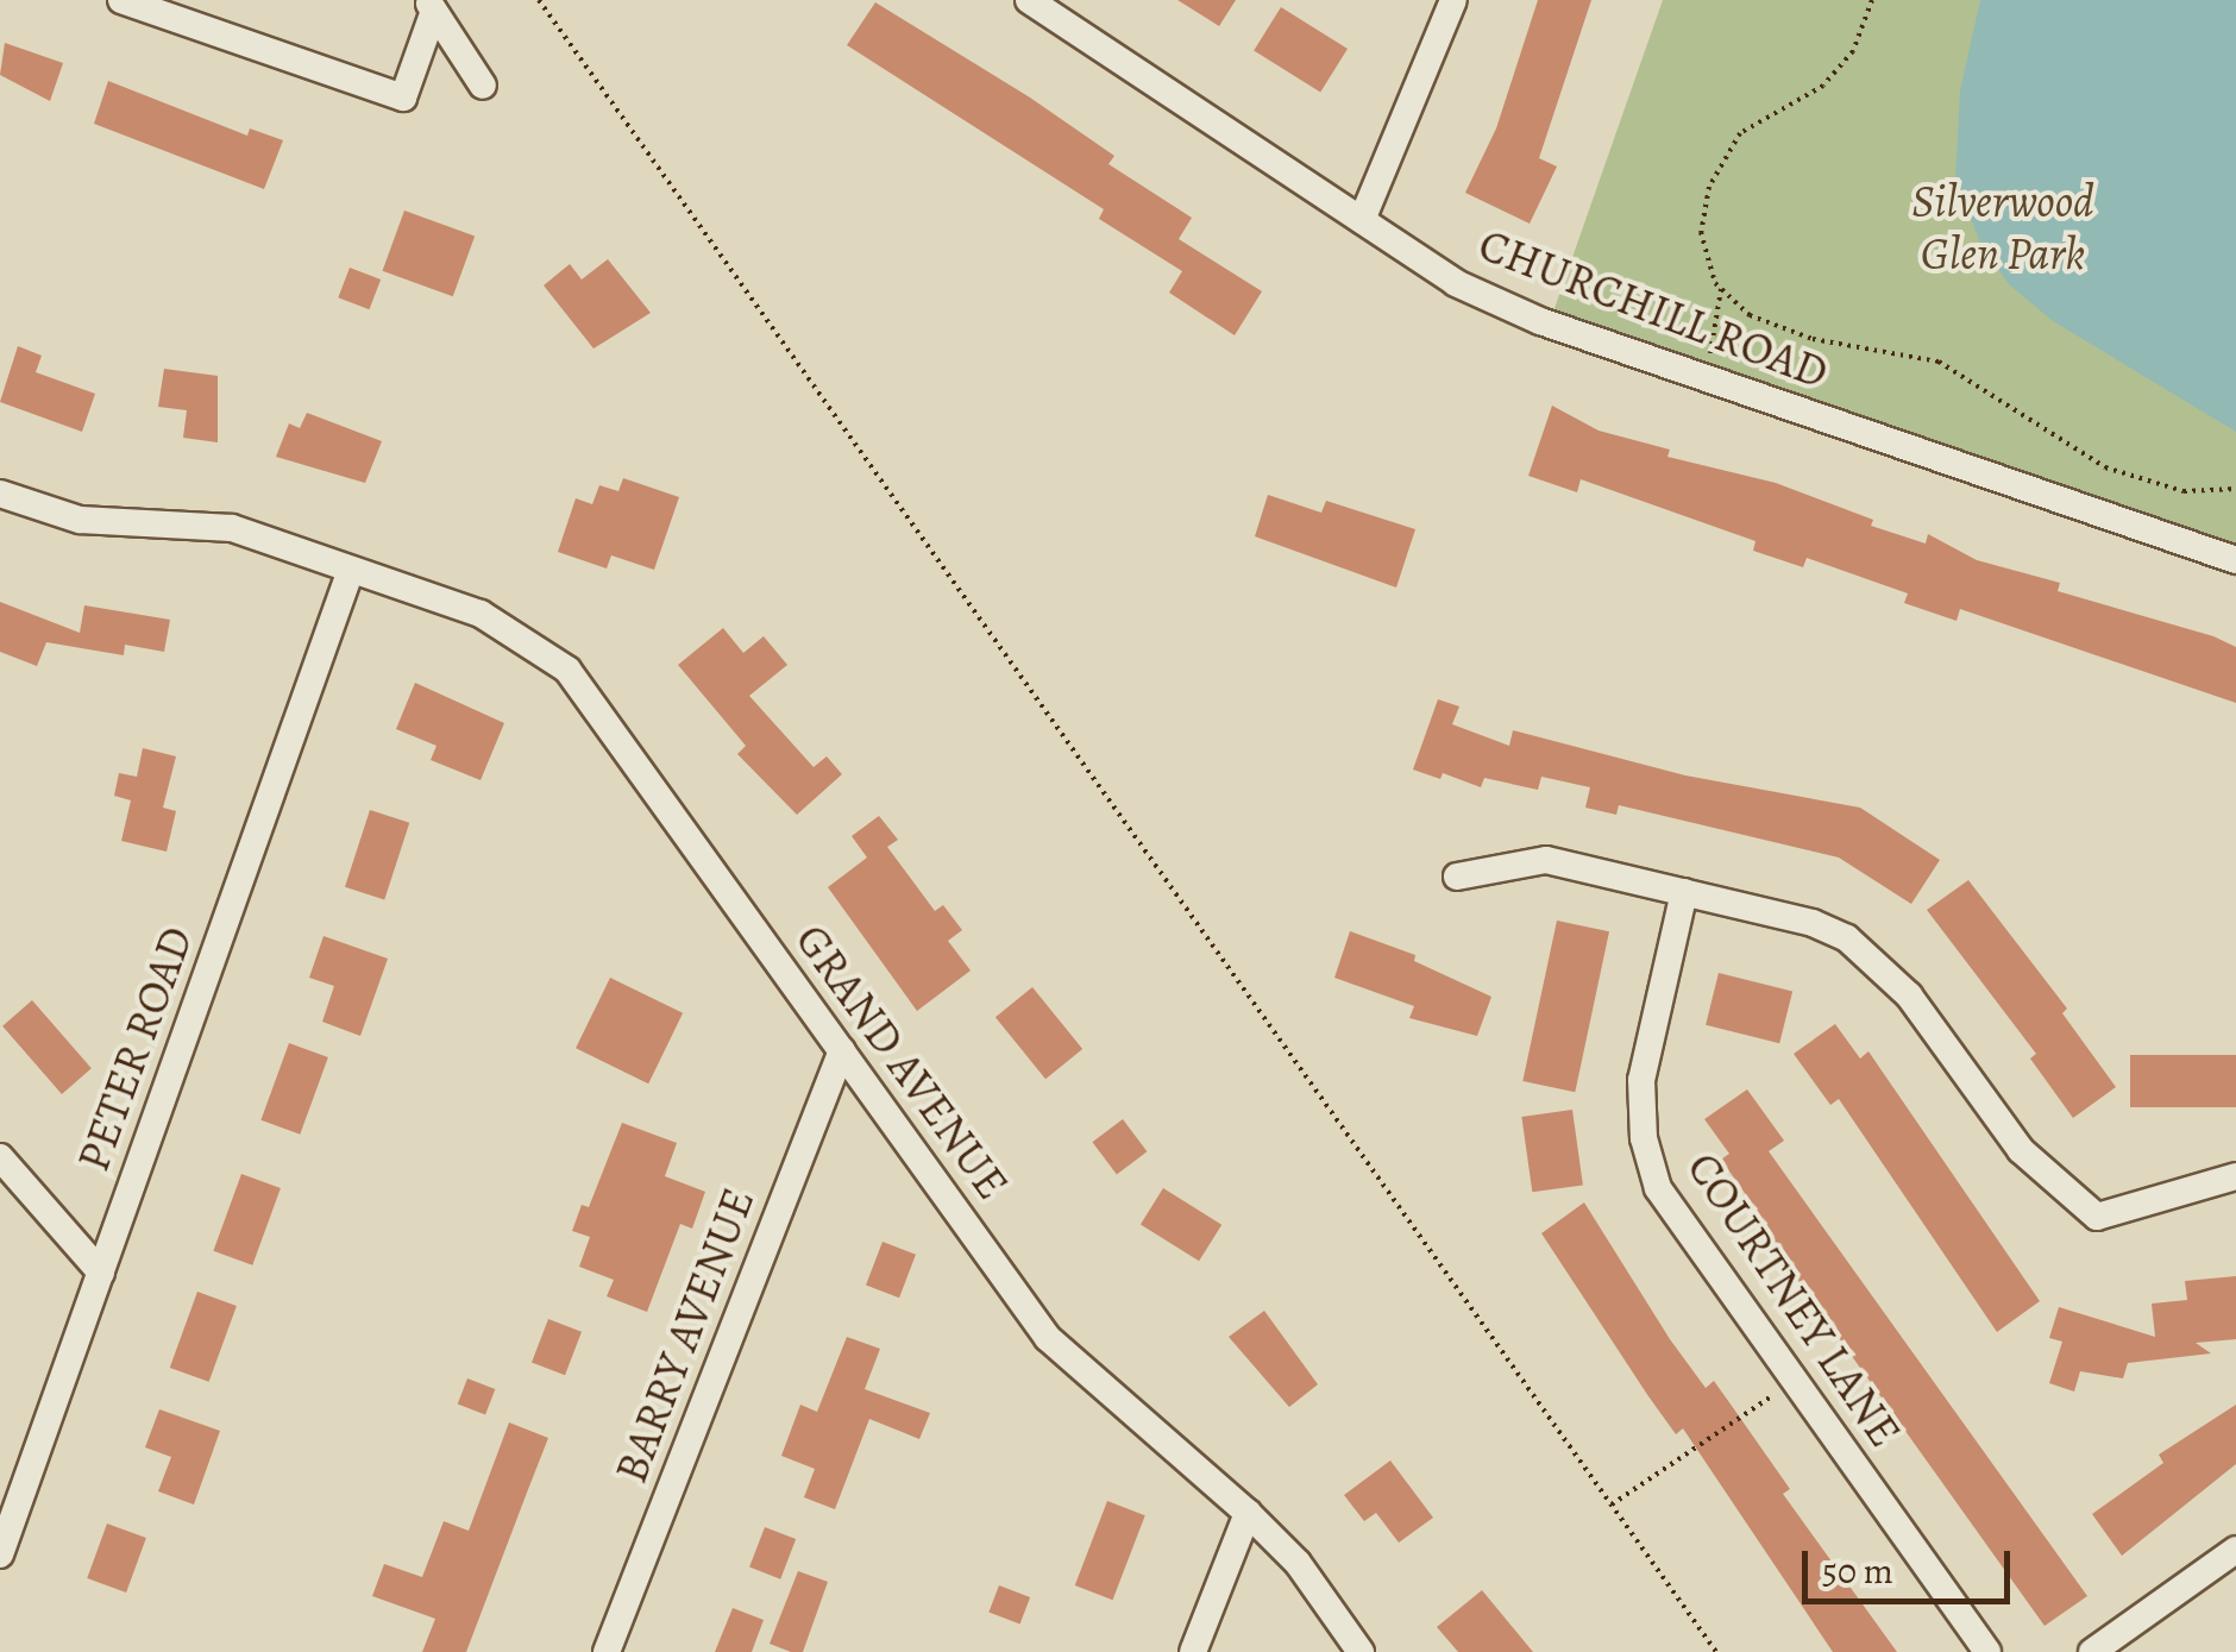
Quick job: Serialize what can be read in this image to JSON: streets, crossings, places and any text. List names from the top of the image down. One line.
{"streets":{"street":["CHURCHILL ROAD","PETER ROAD","GRAND AVENUE","COURTNEY LANE","BARRY AVENUE"]},"crossings":[["PETER ROAD","GRAND AVENUE"],["GRAND AVENUE","BARRY AVENUE"]],"parks":["Silverwood Glen Park"],"scale_bar":"50 m"}
